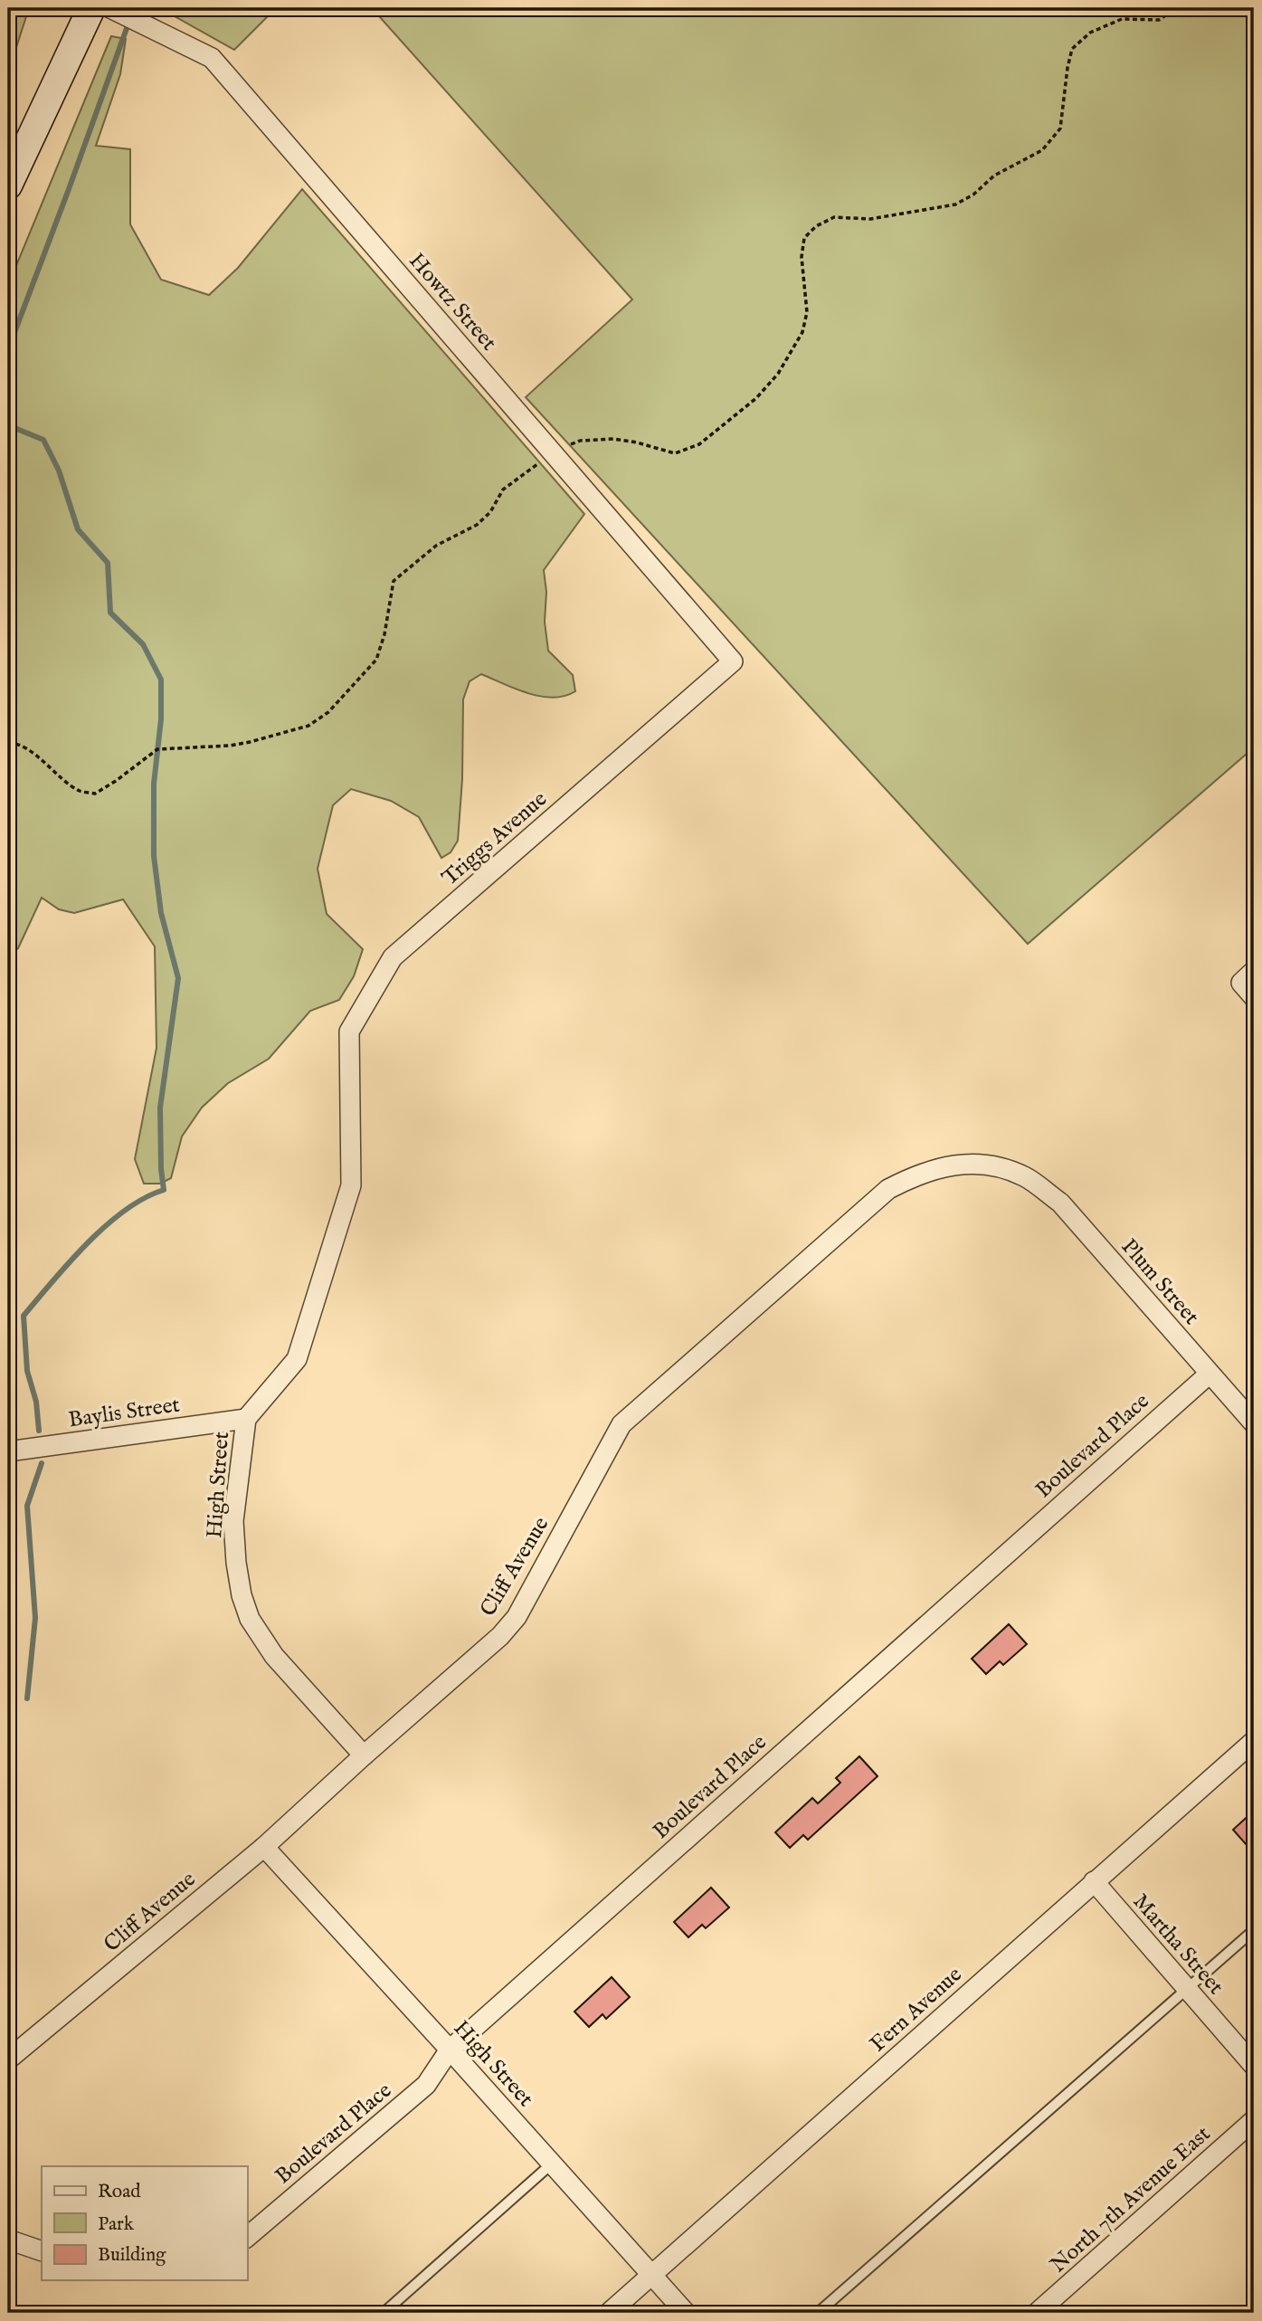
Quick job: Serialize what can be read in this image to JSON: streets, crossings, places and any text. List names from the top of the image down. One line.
{"streets":{"street":["Howtz Street","Triggs Avenue","Plum Street","Baylis Street","Boulevard Place","High Street","Cliff Avenue","Martha Street","Fern Avenue","North 7th Avenue East"]},"crossings":[["Howtz Street","Triggs Avenue"],["Triggs Avenue","High Street"],["Plum Street","Boulevard Place"],["Plum Street","Cliff Avenue"],["Baylis Street","High Street"],["Boulevard Place","High Street"],["High Street","Cliff Avenue"],["High Street","Fern Avenue"],["Martha Street","Fern Avenue"]],"legend":["Road","Park","Building"]}
